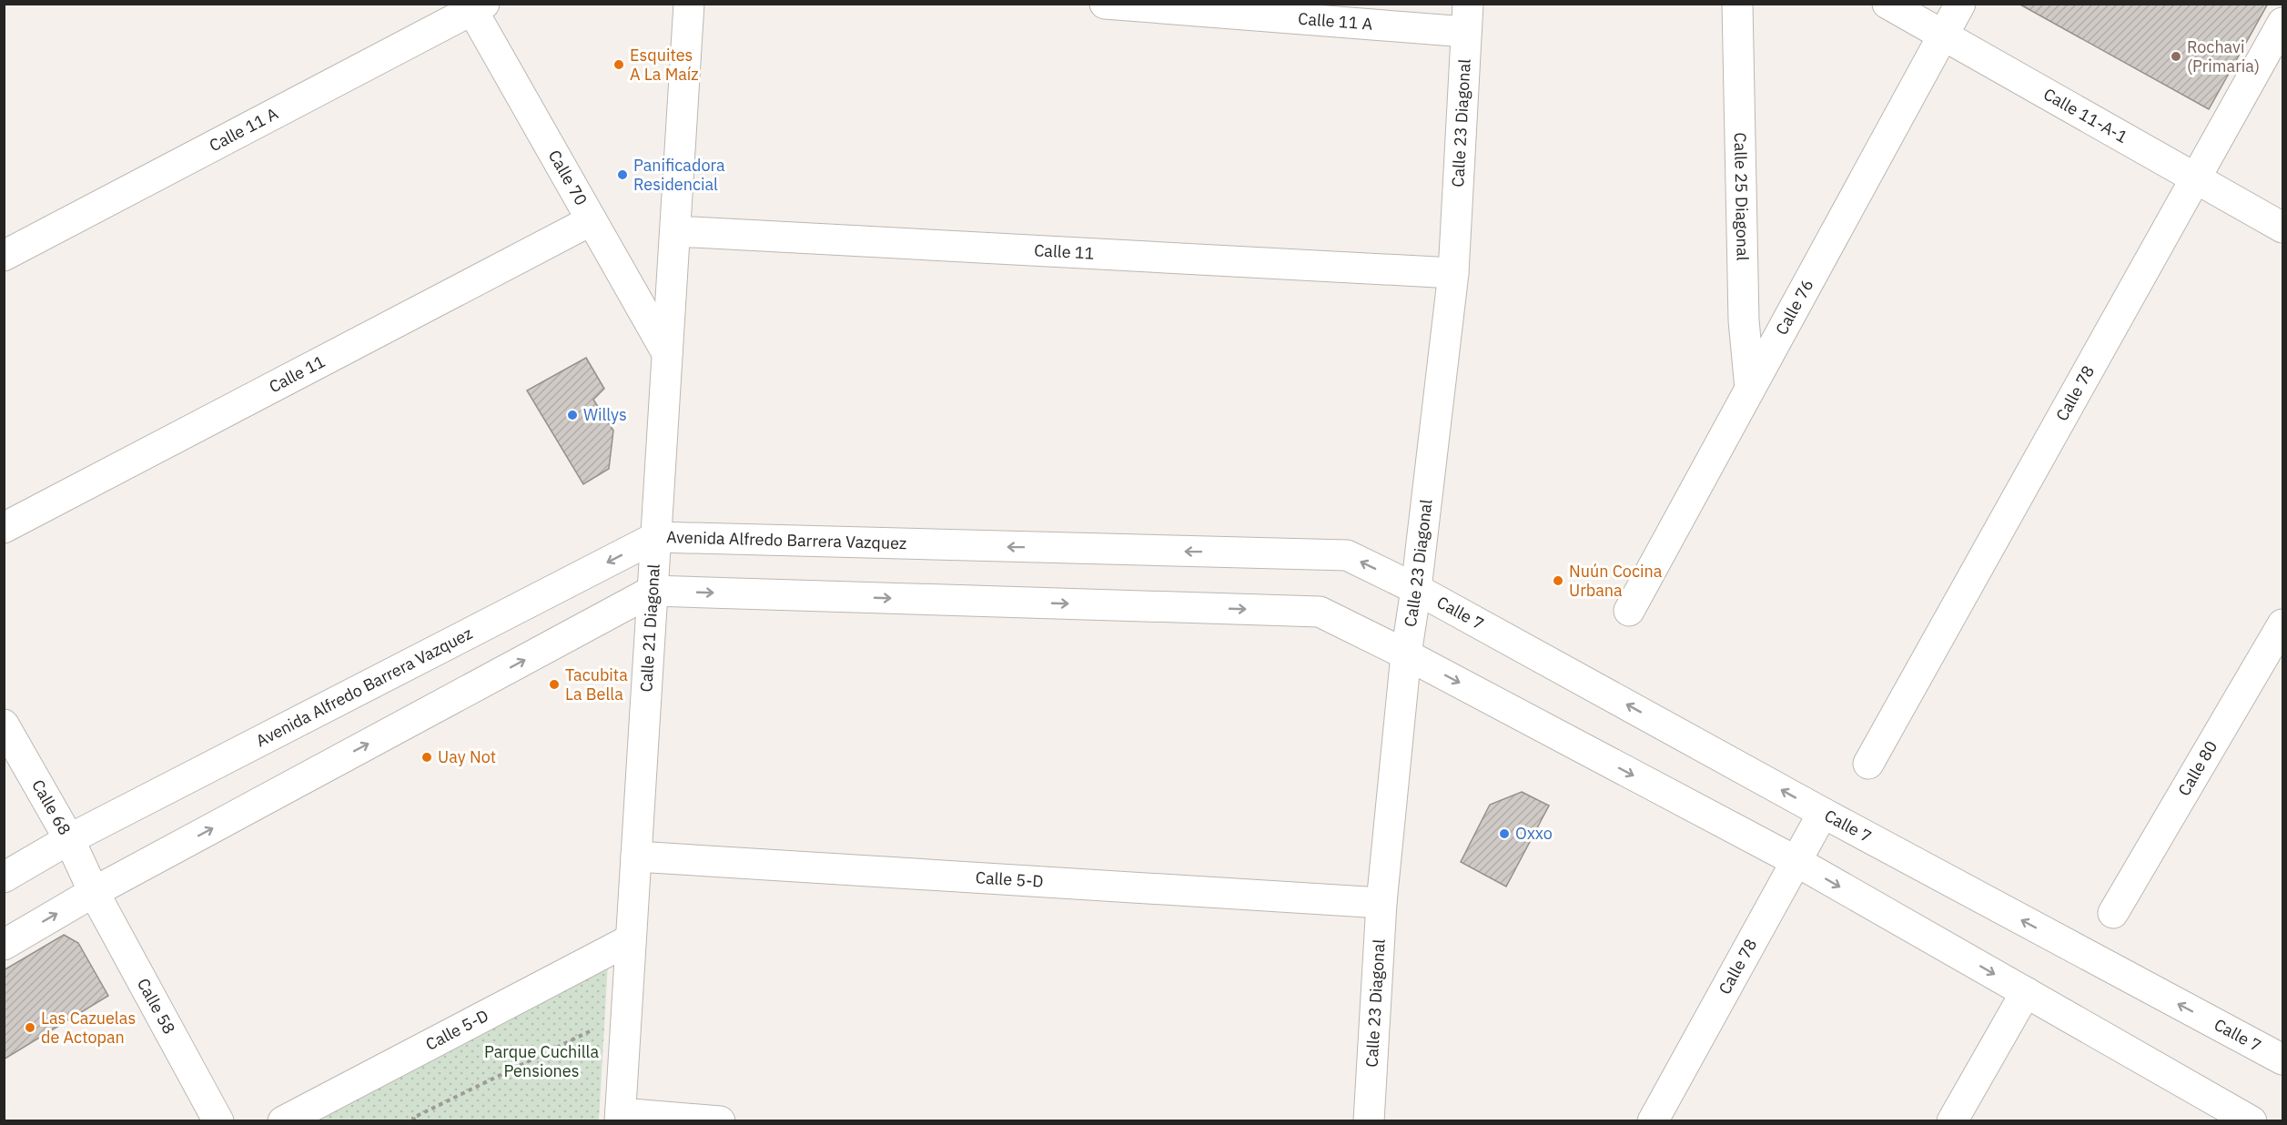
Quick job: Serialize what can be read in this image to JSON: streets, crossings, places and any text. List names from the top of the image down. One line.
{"streets":{"street":["Calle 11 A","Calle 11-A-1","Calle 23 Diagonal","Calle 70","Calle 25 Diagonal","Calle 11","Calle 76","Calle 78","Avenida Alfredo Barrera Vazquez","Calle 7","Calle 21 Diagonal","Calle 80","Calle 68","Calle 5-D","Calle 58"]},"crossings":[["Calle 11 A","Calle 23 Diagonal"],["Calle 11 A","Calle 70"],["Calle 11-A-1","Calle 76"],["Calle 11-A-1","Calle 78"],["Calle 23 Diagonal","Calle 11"],["Calle 23 Diagonal","Avenida Alfredo Barrera Vazquez"],["Calle 23 Diagonal","Calle 7"],["Calle 23 Diagonal","Calle 5-D"],["Calle 70","Calle 11"],["Calle 70","Calle 21 Diagonal"],["Calle 25 Diagonal","Calle 76"],["Calle 11","Calle 21 Diagonal"],["Calle 78","Calle 7"],["Avenida Alfredo Barrera Vazquez","Calle 7"],["Avenida Alfredo Barrera Vazquez","Calle 21 Diagonal"],["Avenida Alfredo Barrera Vazquez","Calle 68"],["Calle 21 Diagonal","Calle 5-D"],["Calle 68","Calle 58"]],"parks":["Parque Cuchilla Pensiones"],"places":["Rochavi (Primaria)","Esquites A La Maíz","Panificadora Residencial","Willys","Nuún Cocina Urbana","Tacubita La Bella","Uay Not","Oxxo","Las Cazuelas de Actopan"]}
